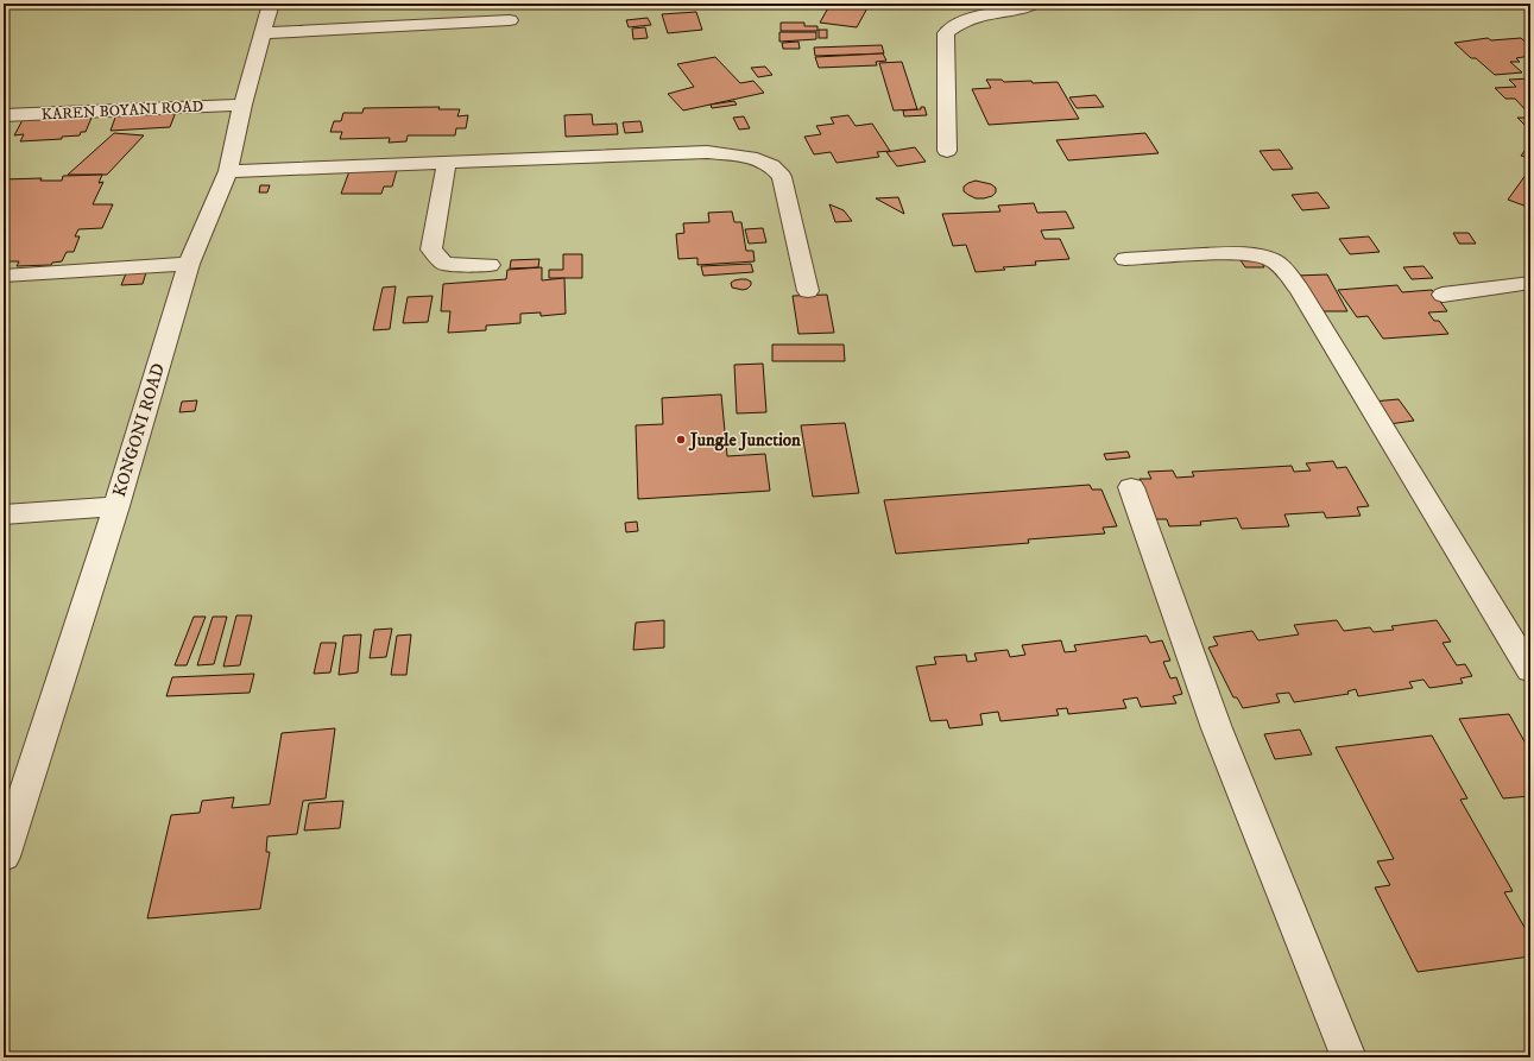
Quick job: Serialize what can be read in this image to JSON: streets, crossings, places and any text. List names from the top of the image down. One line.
{"streets":{"street":["KAREN BOYANI ROAD","KONGONI ROAD"]},"crossings":[["KAREN BOYANI ROAD","KONGONI ROAD"]],"places":["Jungle Junction"]}
